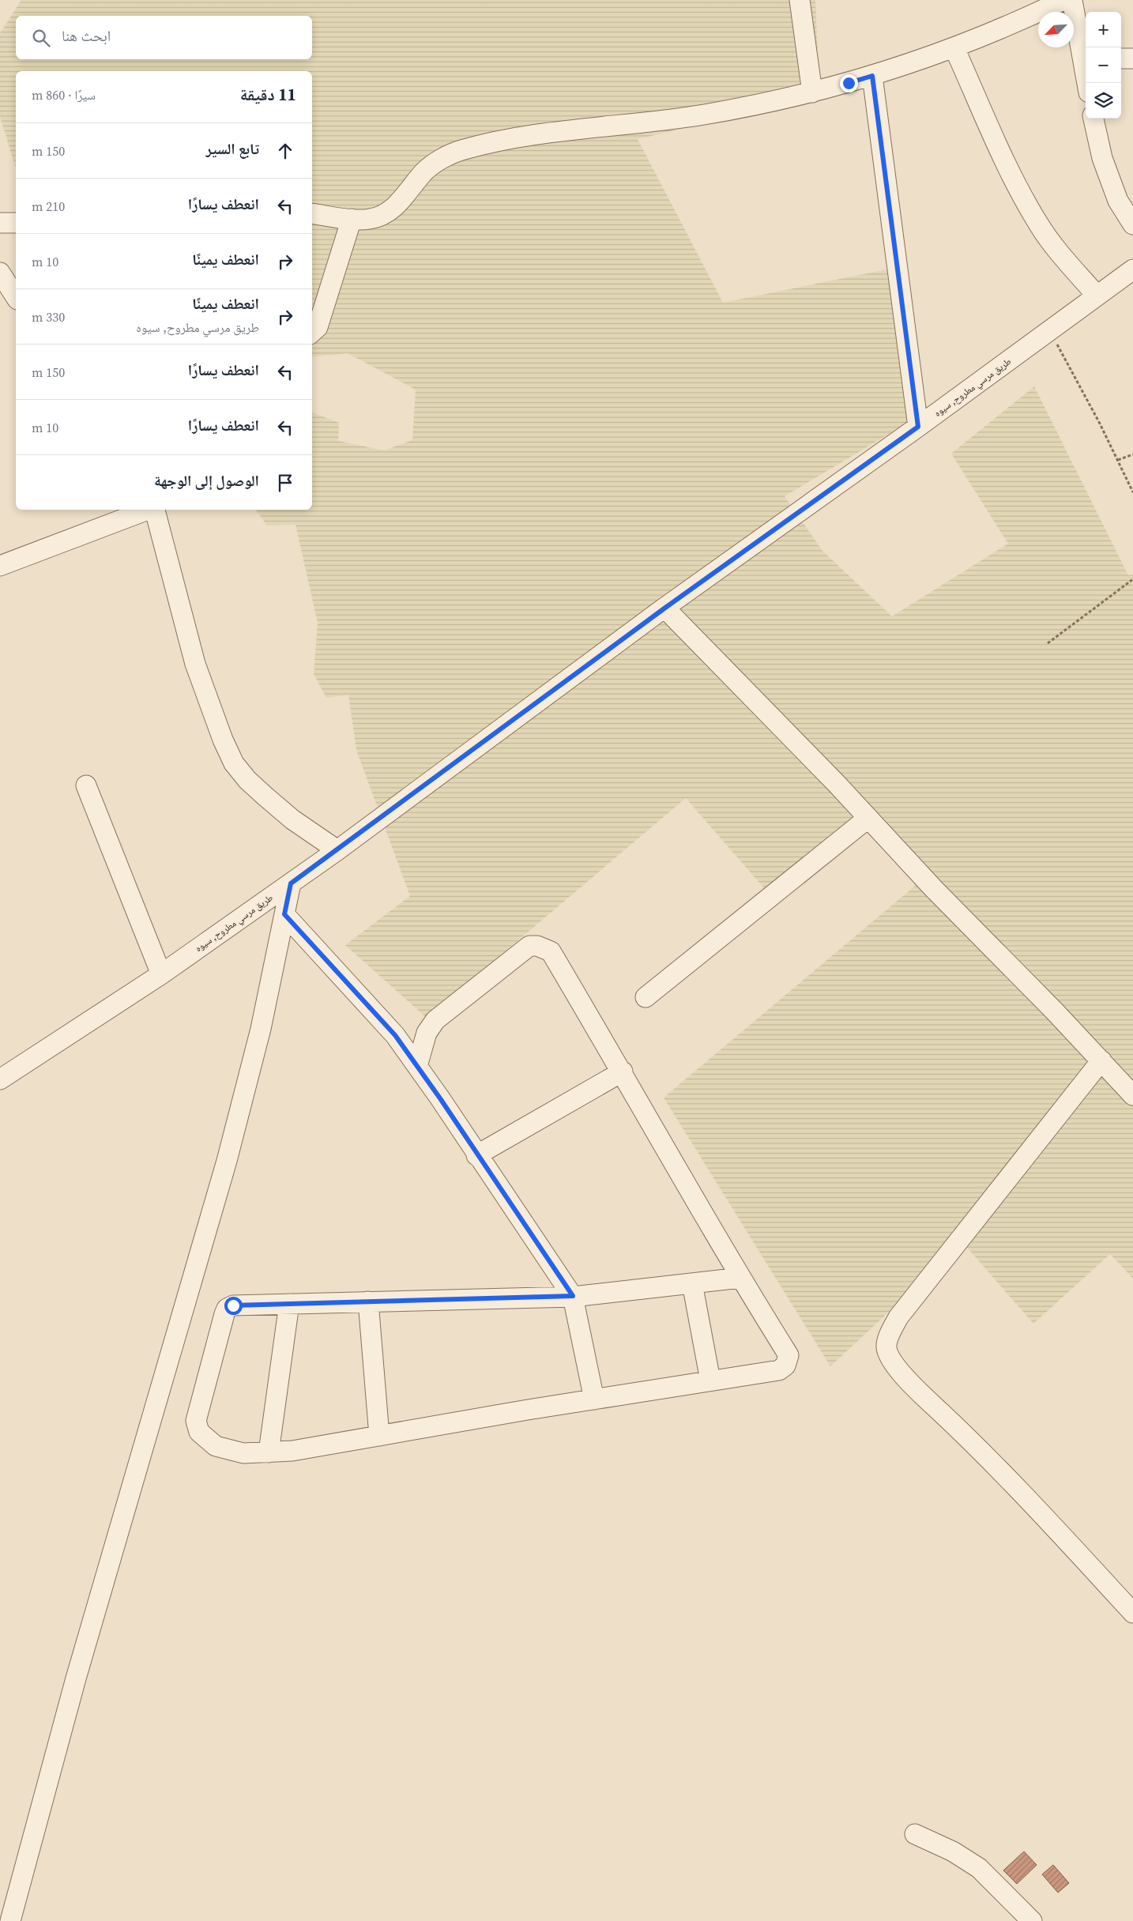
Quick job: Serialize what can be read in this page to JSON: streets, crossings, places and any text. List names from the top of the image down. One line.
{"streets":{"street":["طريق مرسي مطروح, سيوه"]},"north":"bottom left","page":{"map_buttons":["+","−"],"search":"ابحث هنا","heading":["11 دقيقة","سيرًا · 860 m"],"list":[["تابع السير","150 m"],["انعطف يسارًا","210 m"],["انعطف يمينًا","10 m"],["انعطف يمينًا","طريق مرسي مطروح, سيوه","330 m"],["انعطف يسارًا","150 m"],["انعطف يسارًا","10 m"],"الوصول إلى الوجهة"]}}
